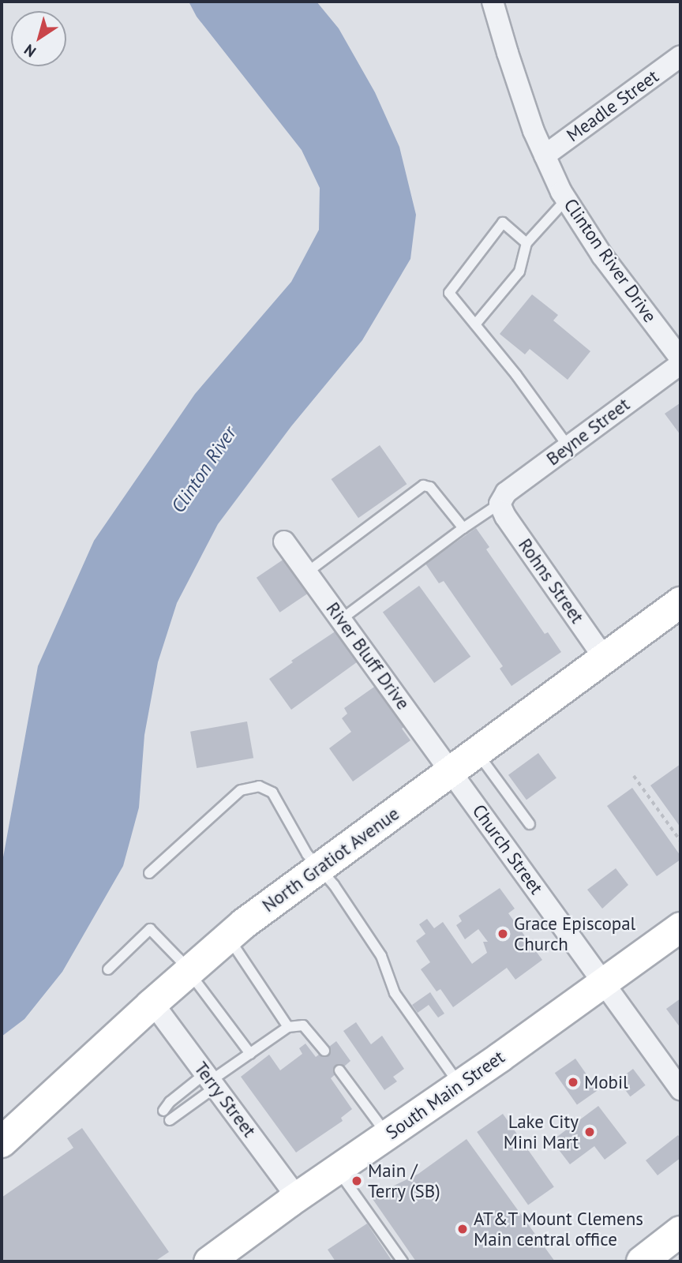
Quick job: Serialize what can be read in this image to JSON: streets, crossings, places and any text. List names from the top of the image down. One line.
{"streets":{"main road":["North Gratiot Avenue"],"street":["Meadle Street","Clinton River Drive","Beyne Street","Rohns Street","River Bluff Drive","Church Street","South Main Street","Terry Street"]},"crossings":[["Meadle Street","Clinton River Drive"],["Beyne Street","Rohns Street"],["Rohns Street","North Gratiot Avenue"],["River Bluff Drive","Church Street"],["River Bluff Drive","North Gratiot Avenue"],["Church Street","North Gratiot Avenue"],["Church Street","South Main Street"],["North Gratiot Avenue","Terry Street"],["South Main Street","Terry Street"]],"water":["Clinton River"],"places":["Grace Episcopal Church","Mobil","Lake City Mini Mart","Main / Terry (SB)","AT&T Mount Clemens Main central office"],"north":"bottom left"}
